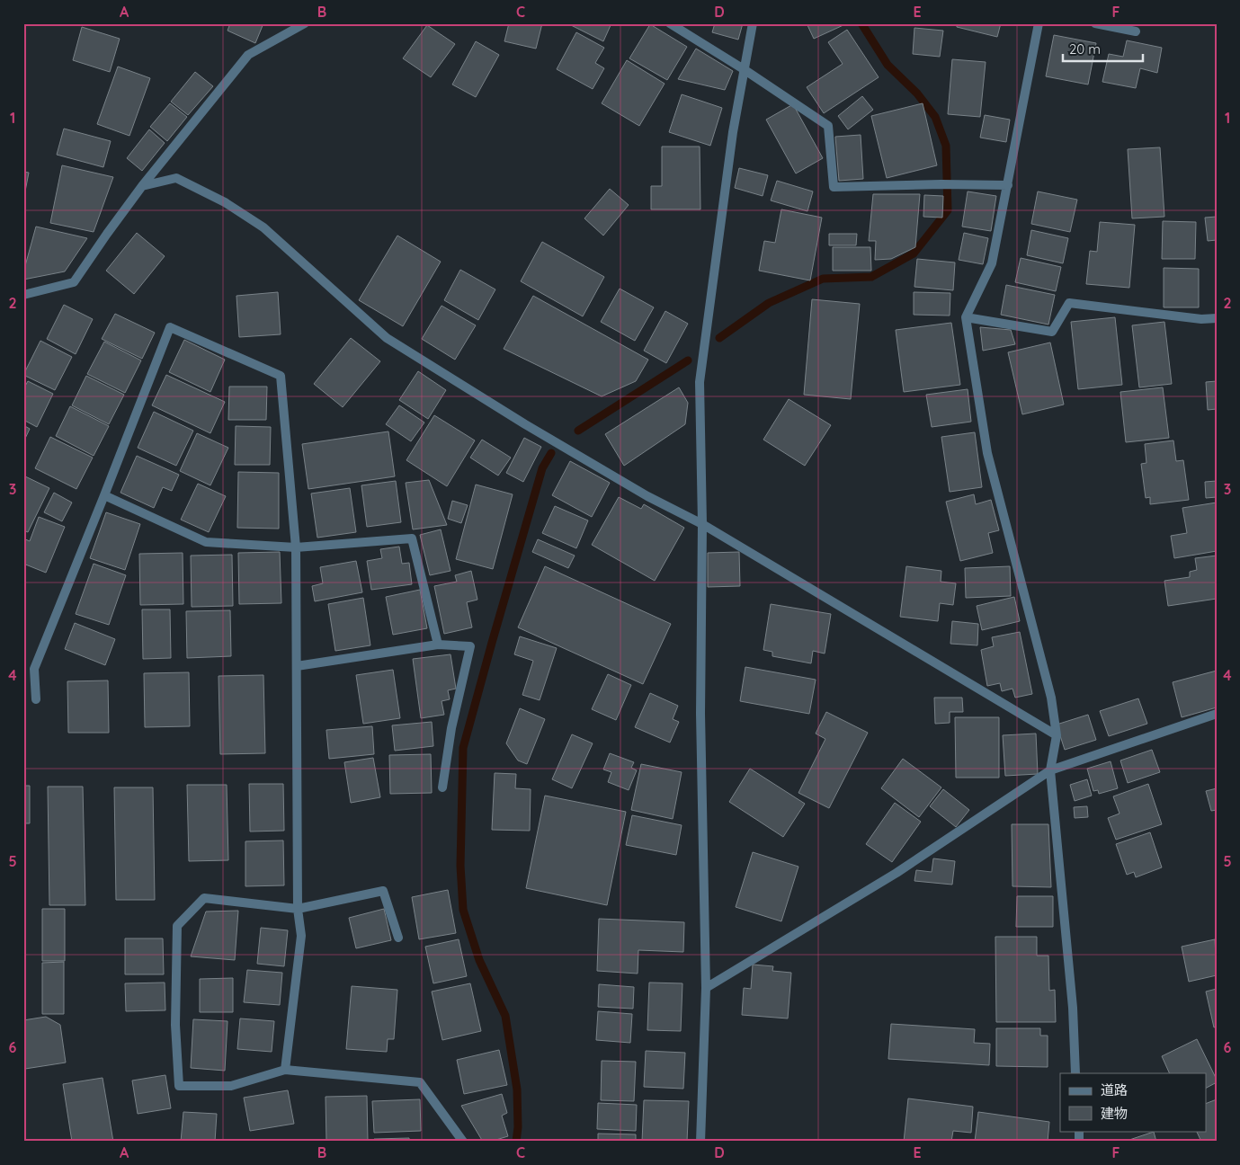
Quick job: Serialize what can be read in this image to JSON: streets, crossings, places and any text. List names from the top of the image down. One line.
{"legend":["道路","建物"],"scale_bar":"20 m","grid":{"columns":["A","B","C","D","E","F"],"rows":["1","2","3","4","5","6"]}}
